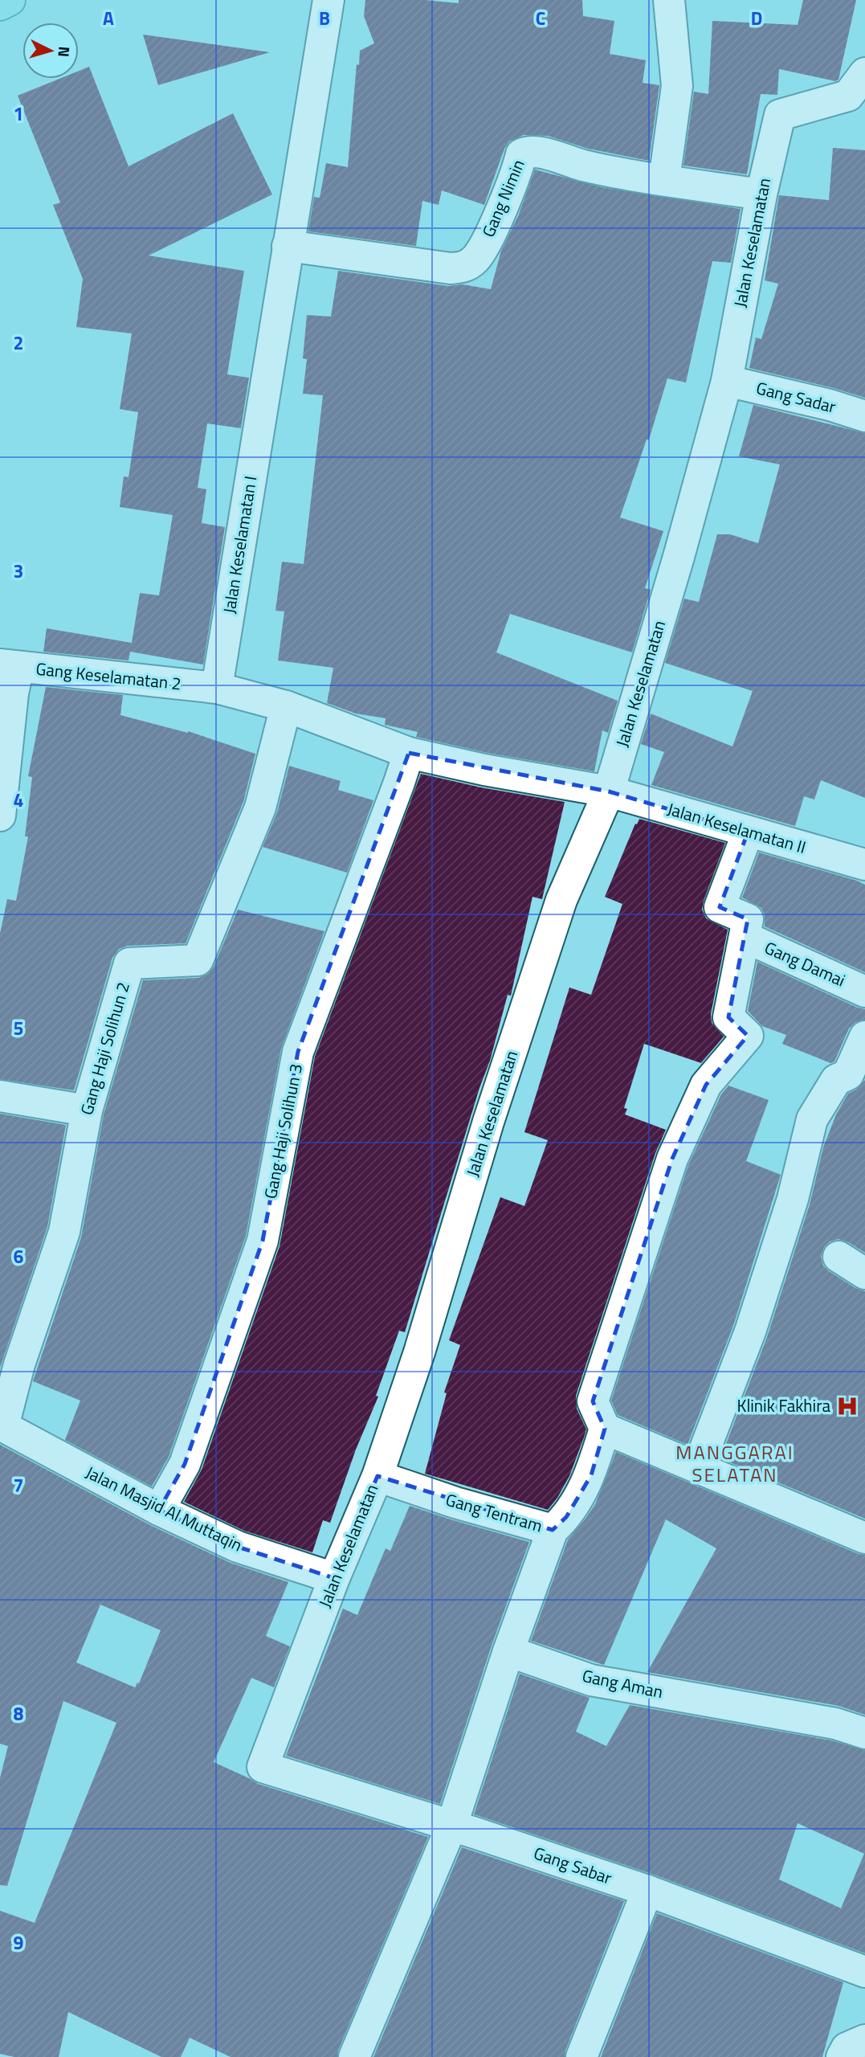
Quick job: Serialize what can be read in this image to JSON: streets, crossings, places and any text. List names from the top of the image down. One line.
{"streets":{"street":["Gang Nimin","Jalan Keselamatan","Gang Sadar","Jalan Keselamatan I","Gang Keselamatan 2","Jalan Keselamatan II","Gang Damai","Gang Haji Solihun 2","Gang Haji Solihun 3","Jalan Masjid Al Muttaqin","Gang Tentram","Gang Aman","Gang Sabar"]},"crossings":[["Gang Nimin","Jalan Keselamatan"],["Gang Nimin","Jalan Keselamatan I"],["Jalan Keselamatan","Gang Sadar"],["Jalan Keselamatan","Jalan Keselamatan II"],["Jalan Keselamatan","Jalan Masjid Al Muttaqin"],["Jalan Keselamatan","Gang Tentram"],["Jalan Keselamatan","Gang Sabar"],["Jalan Keselamatan I","Gang Keselamatan 2"],["Gang Haji Solihun 2","Jalan Masjid Al Muttaqin"],["Gang Haji Solihun 3","Jalan Masjid Al Muttaqin"]],"districts":["MANGGARAI SELATAN"],"places":{"hospital":["Klinik Fakhira"]},"north":"right","grid":{"columns":["A","B","C","D"],"rows":["1","2","3","4","5","6","7","8","9"]}}
